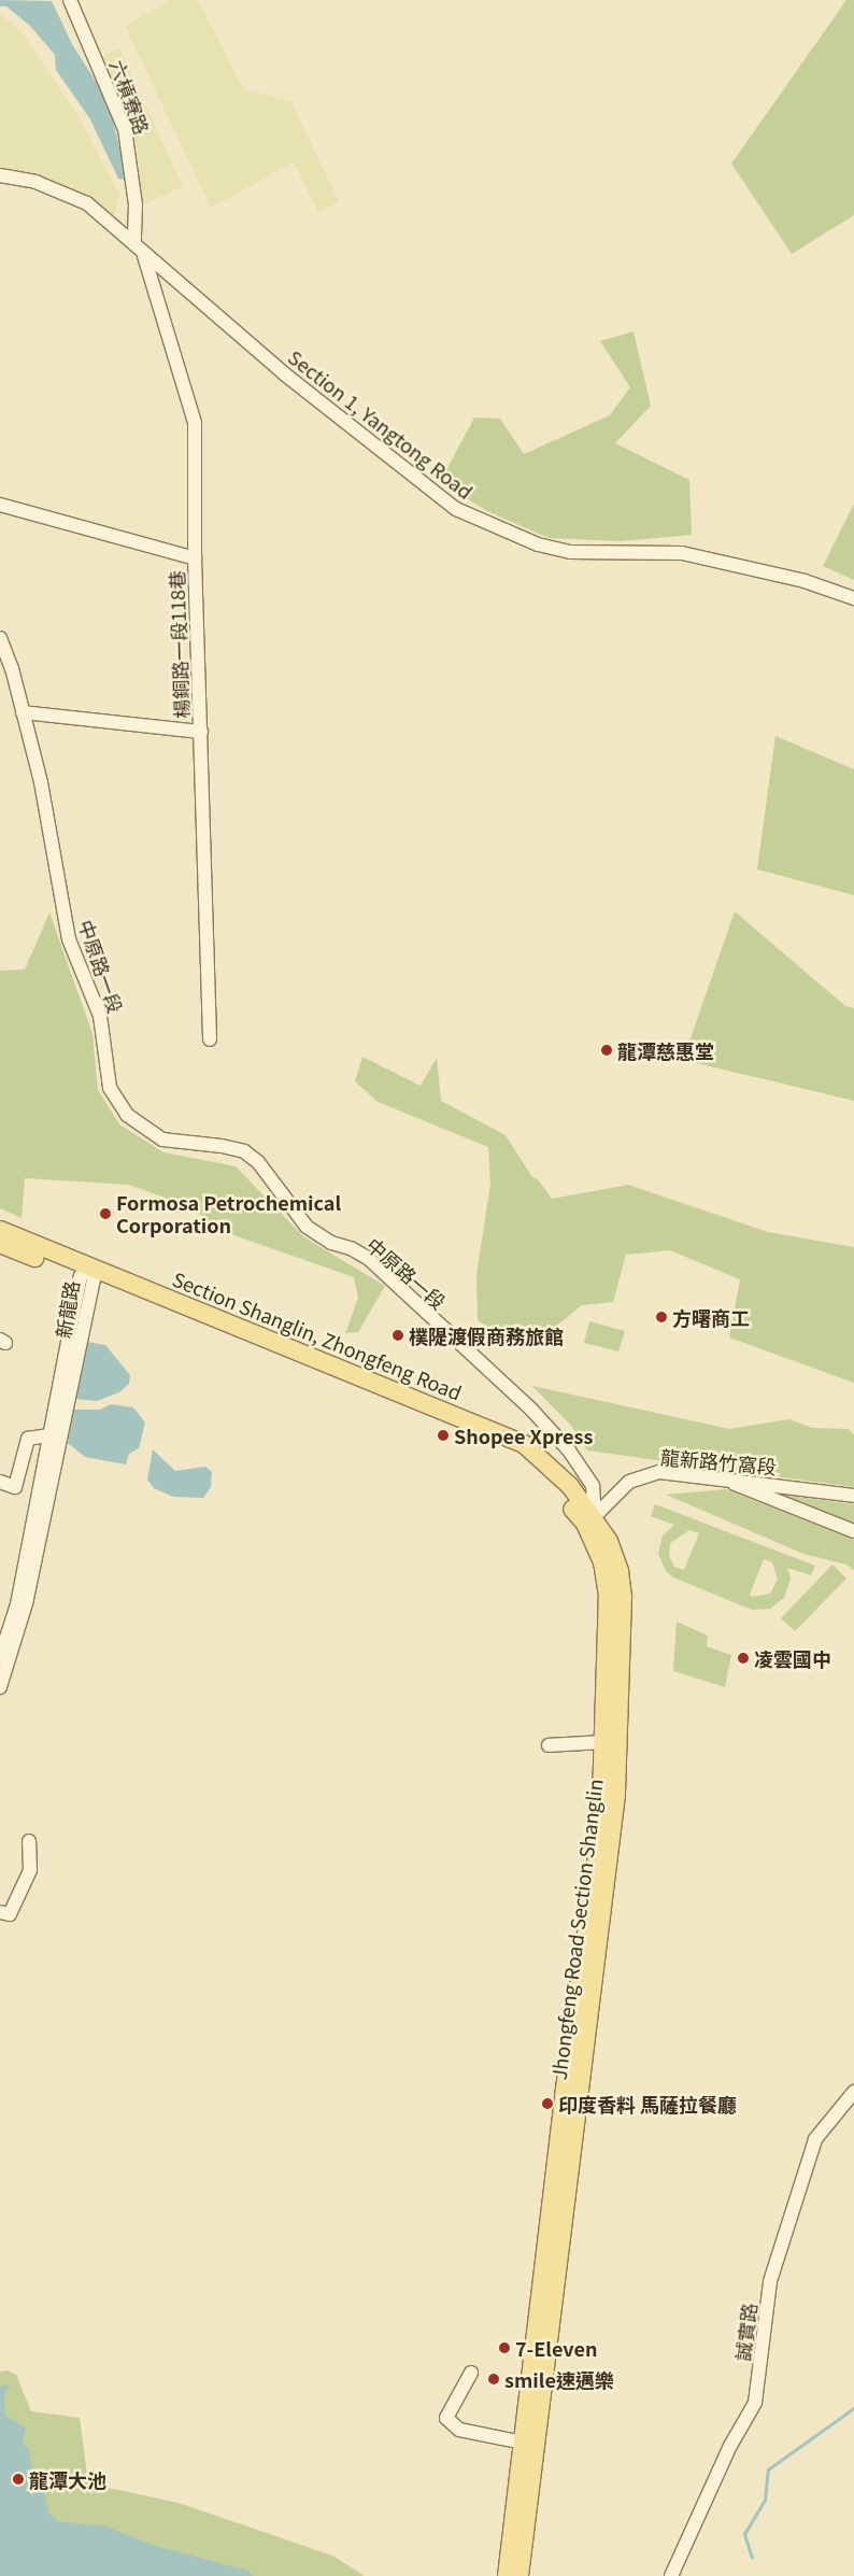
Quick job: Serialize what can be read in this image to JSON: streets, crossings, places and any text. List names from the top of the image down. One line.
{"streets":{"main road":["Section Shanglin, Zhongfeng Road","Jhongfeng Road Section Shanglin"],"street":["六槓寮路","Section 1, Yangtong Road","楊銅路一段118巷","中原路一段","新龍路","龍新路竹窩段","誠實路"]},"crossings":[["六槓寮路","Section 1, Yangtong Road"],["Section 1, Yangtong Road","楊銅路一段118巷"],["中原路一段","Section Shanglin, Zhongfeng Road"],["中原路一段","龍新路竹窩段"],["中原路一段","Jhongfeng Road Section Shanglin"],["新龍路","Section Shanglin, Zhongfeng Road"],["Section Shanglin, Zhongfeng Road","龍新路竹窩段"],["Section Shanglin, Zhongfeng Road","Jhongfeng Road Section Shanglin"],["龍新路竹窩段","Jhongfeng Road Section Shanglin"]],"places":["龍潭慈惠堂","Formosa Petrochemical Corporation","方曙商工","樸隄渡假商務旅館","Shopee Xpress","凌雲國中","印度香料 馬薩拉餐廳","7-Eleven","smile速邁樂","龍潭大池"]}
